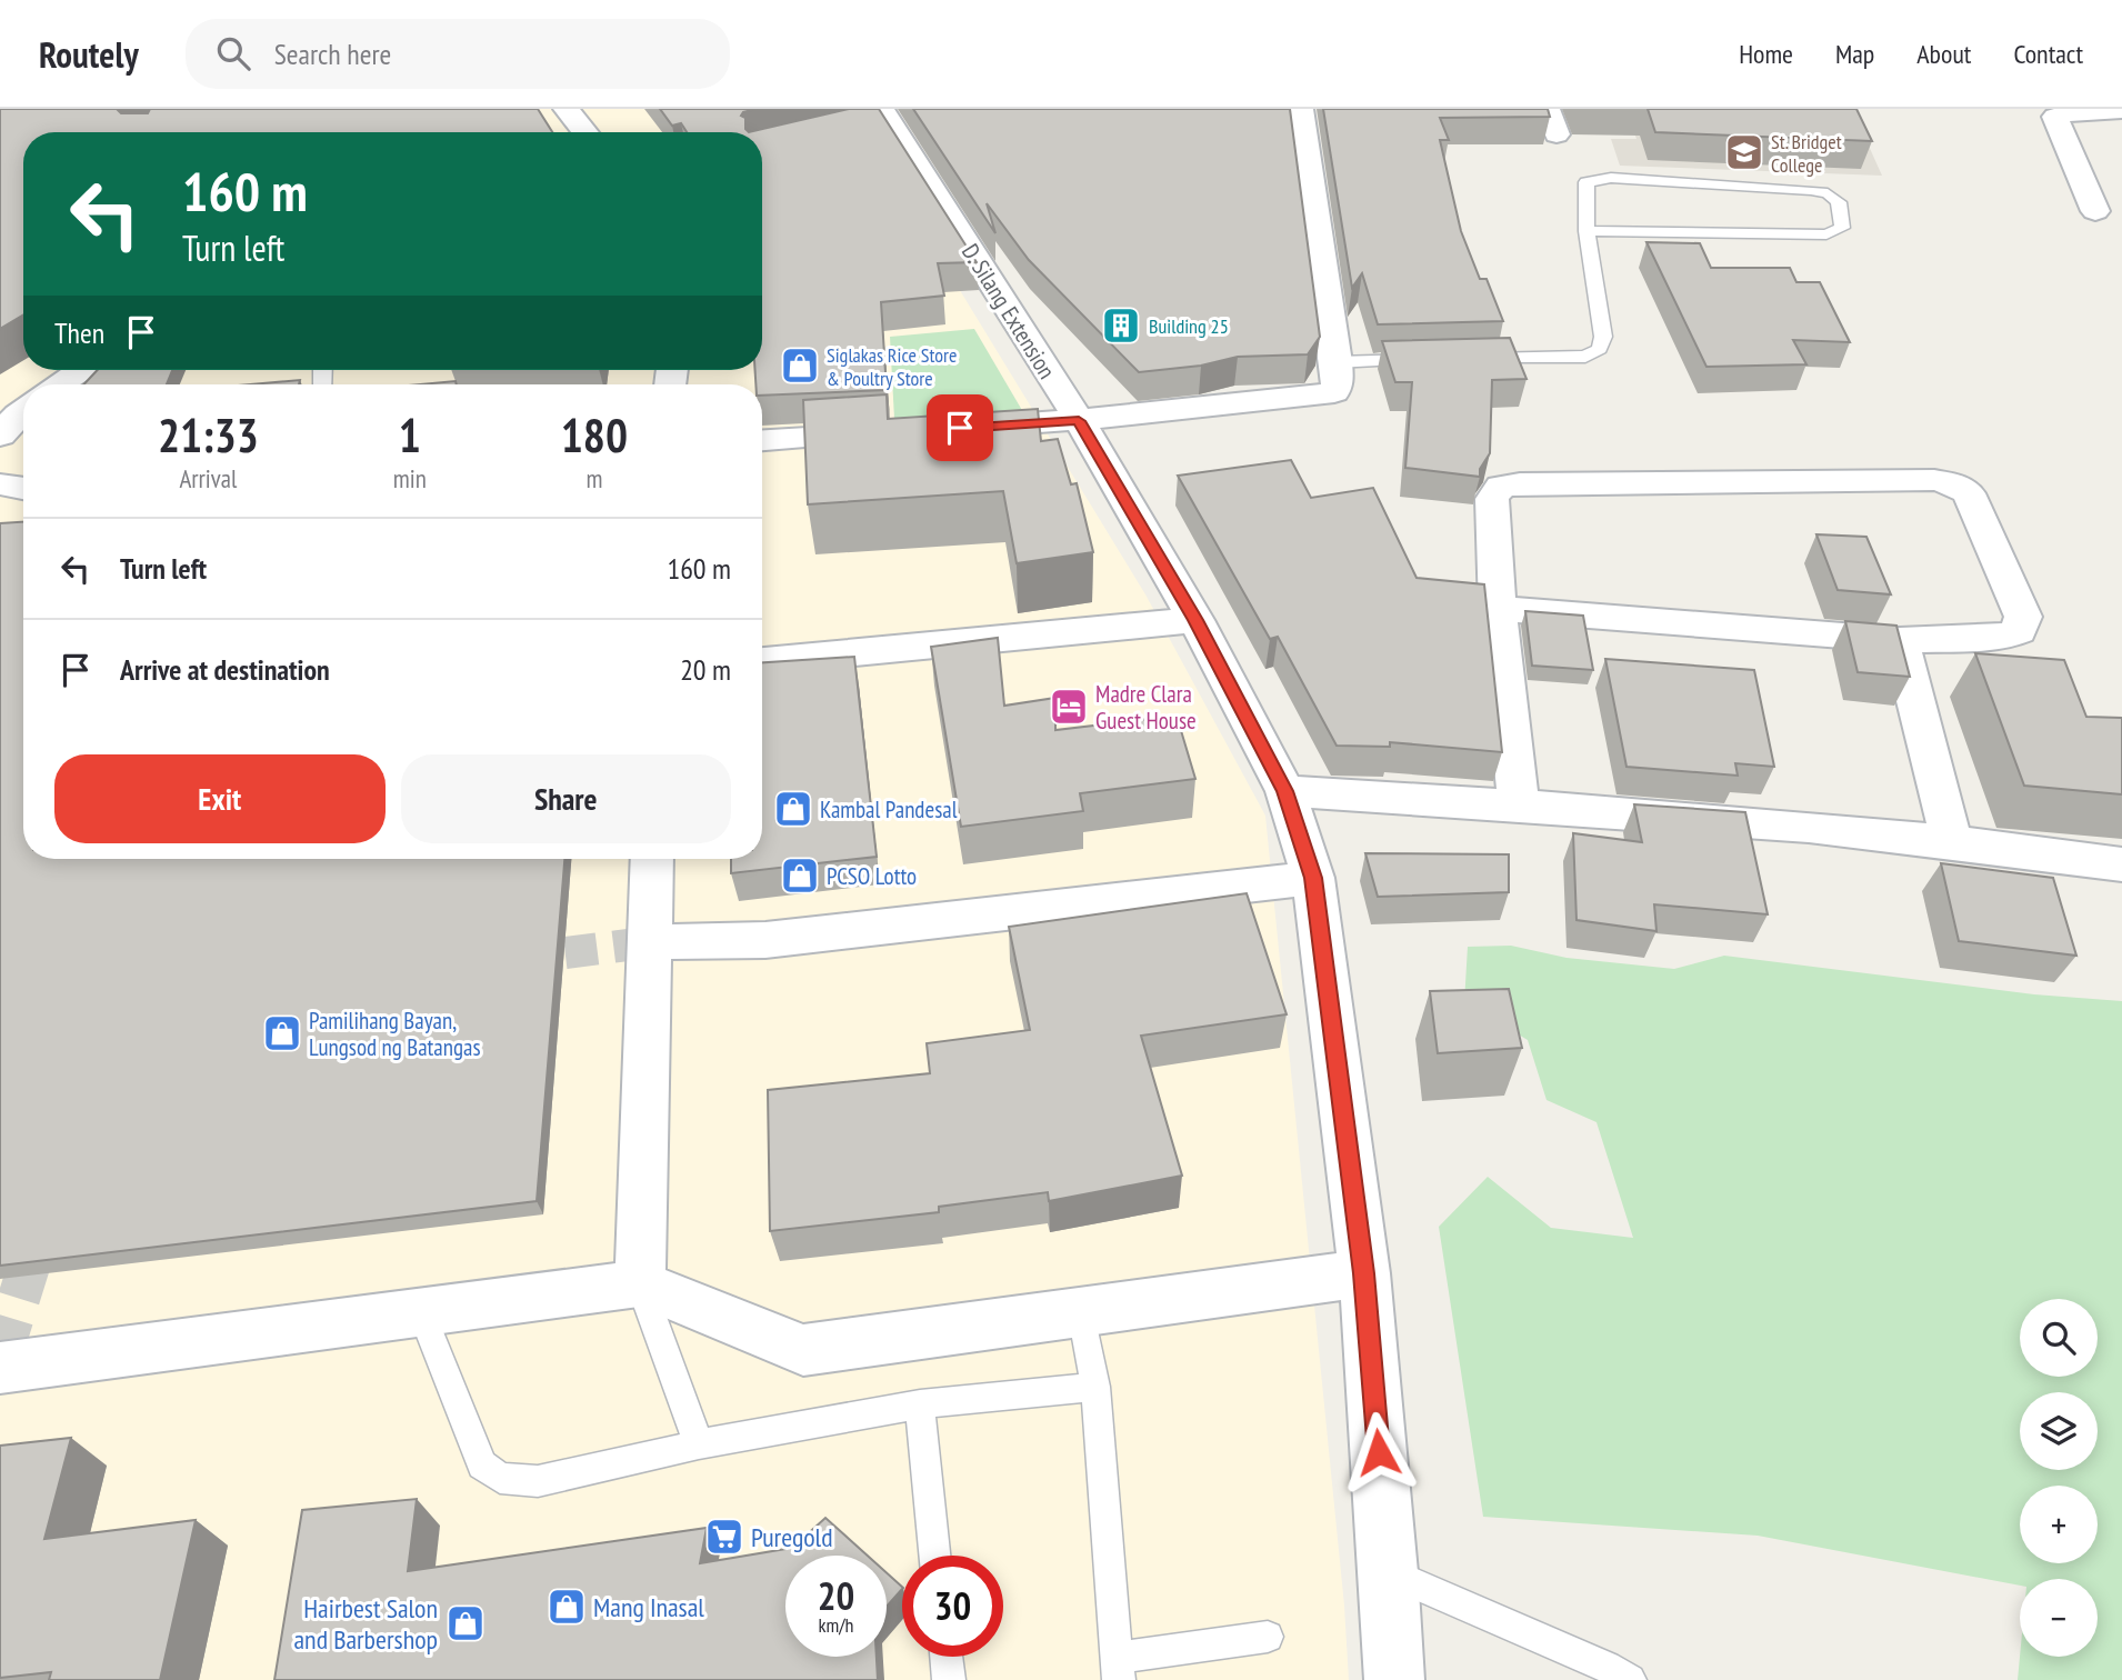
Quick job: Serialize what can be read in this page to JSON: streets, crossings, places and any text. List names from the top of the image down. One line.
{"streets":{"street":["D. Silang Extension"]},"places":{"school or university":["St. Bridget College"],"building":["Building 25"],"shop":["Siglakas Rice Store & Poultry Store","Kambal Pandesal","PCSO Lotto","Pamilihang Bayan, Lungsod ng Batangas","Mang Inasal","Hairbest Salon and Barbershop"],"hotel":["Madre Clara Guest House"],"supermarket":["Puregold"]},"page":{"header":"Routely","search":"Search here","nav":["Home","Map","About","Contact"],"turn":["160 m","Turn left"],"then":"Then","eta":["21:33","Arrival","1","min","180","m"],"list":[{"name":"Turn left","value":"160 m"},{"name":"Arrive at destination","value":"20 m"}],"buttons":["Exit","Share"],"map_buttons":["+","−"],"speed":"20 km/h","limit":"30"}}
